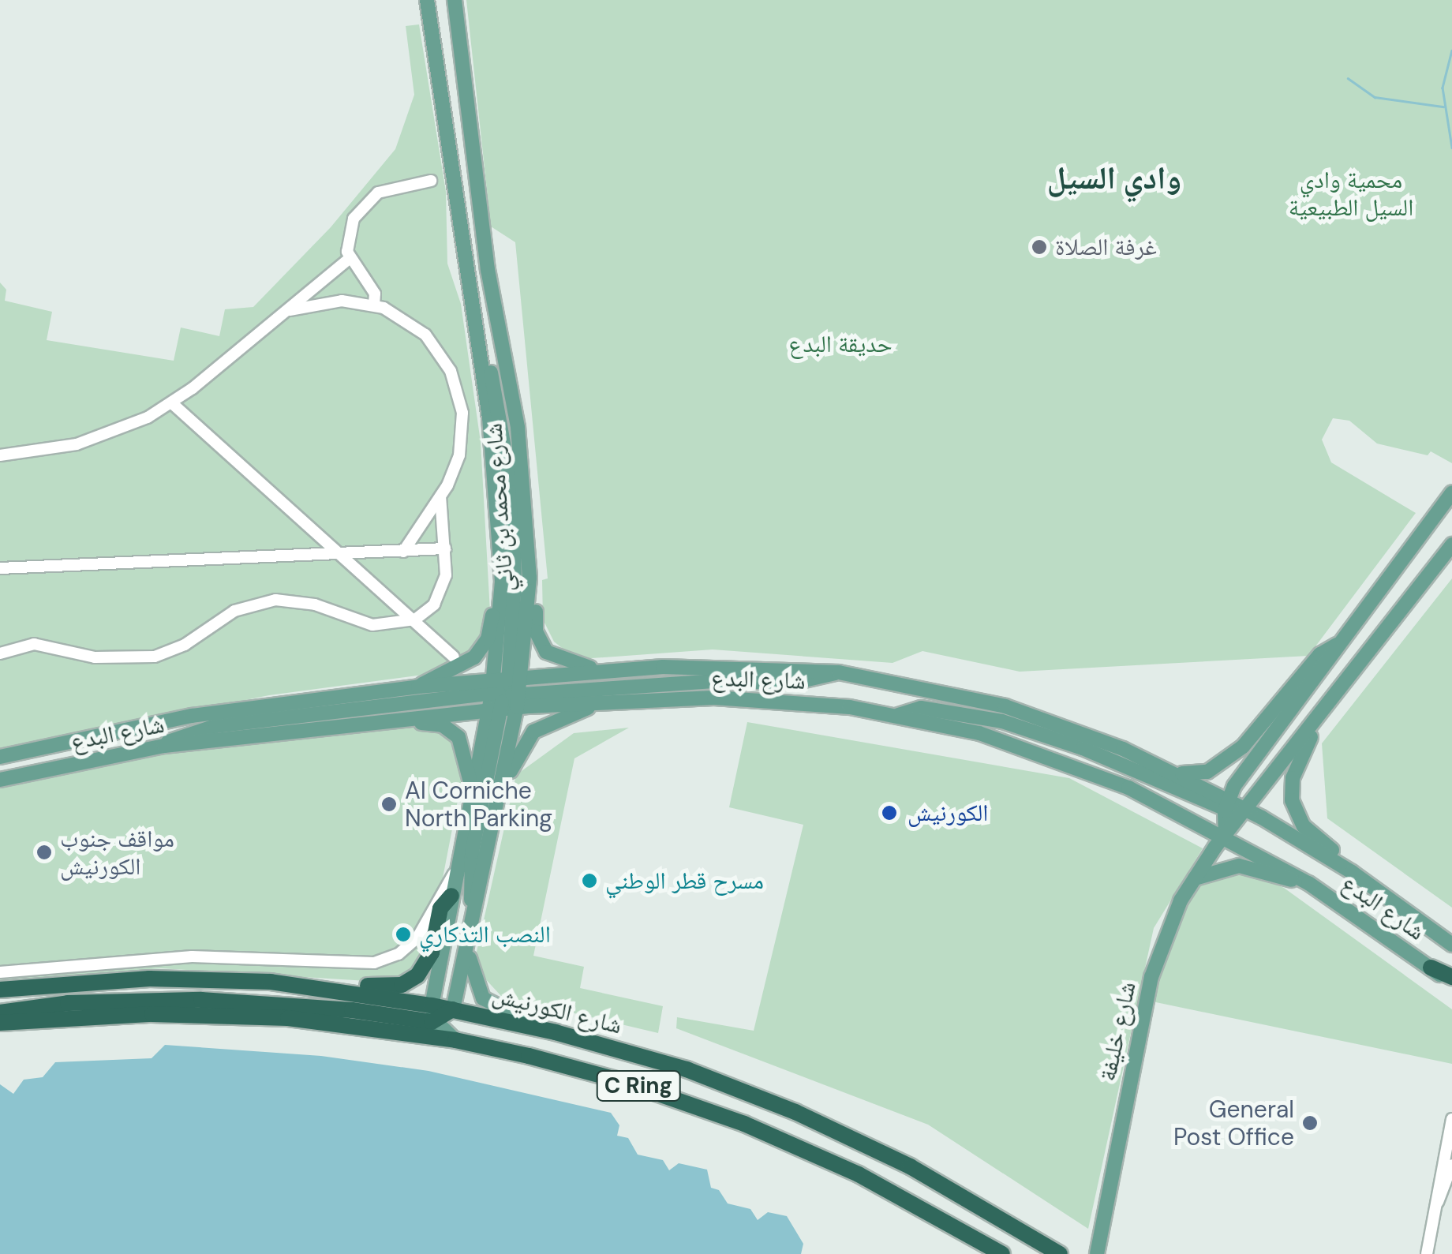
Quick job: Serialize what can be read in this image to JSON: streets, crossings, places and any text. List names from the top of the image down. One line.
{"streets":{"highway":["شارع الكورنيش","C Ring"],"main road":["شارع محمد بن ثاني","شارع البدع","شارع خليفة"]},"crossings":[["شارع محمد بن ثاني","شارع البدع"],["شارع محمد بن ثاني","شارع الكورنيش"],["شارع البدع","شارع خليفة"]],"districts":["وادي السيل"],"parks":["محمية وادي السيل الطبيعية","حديقة البدع"],"places":["غرفة الصلاة","Al Corniche North Parking","الكورنيش","مواقف جنوب الكورنيش","مسرح قطر الوطني","النصب التذكاري","General Post Office"]}
